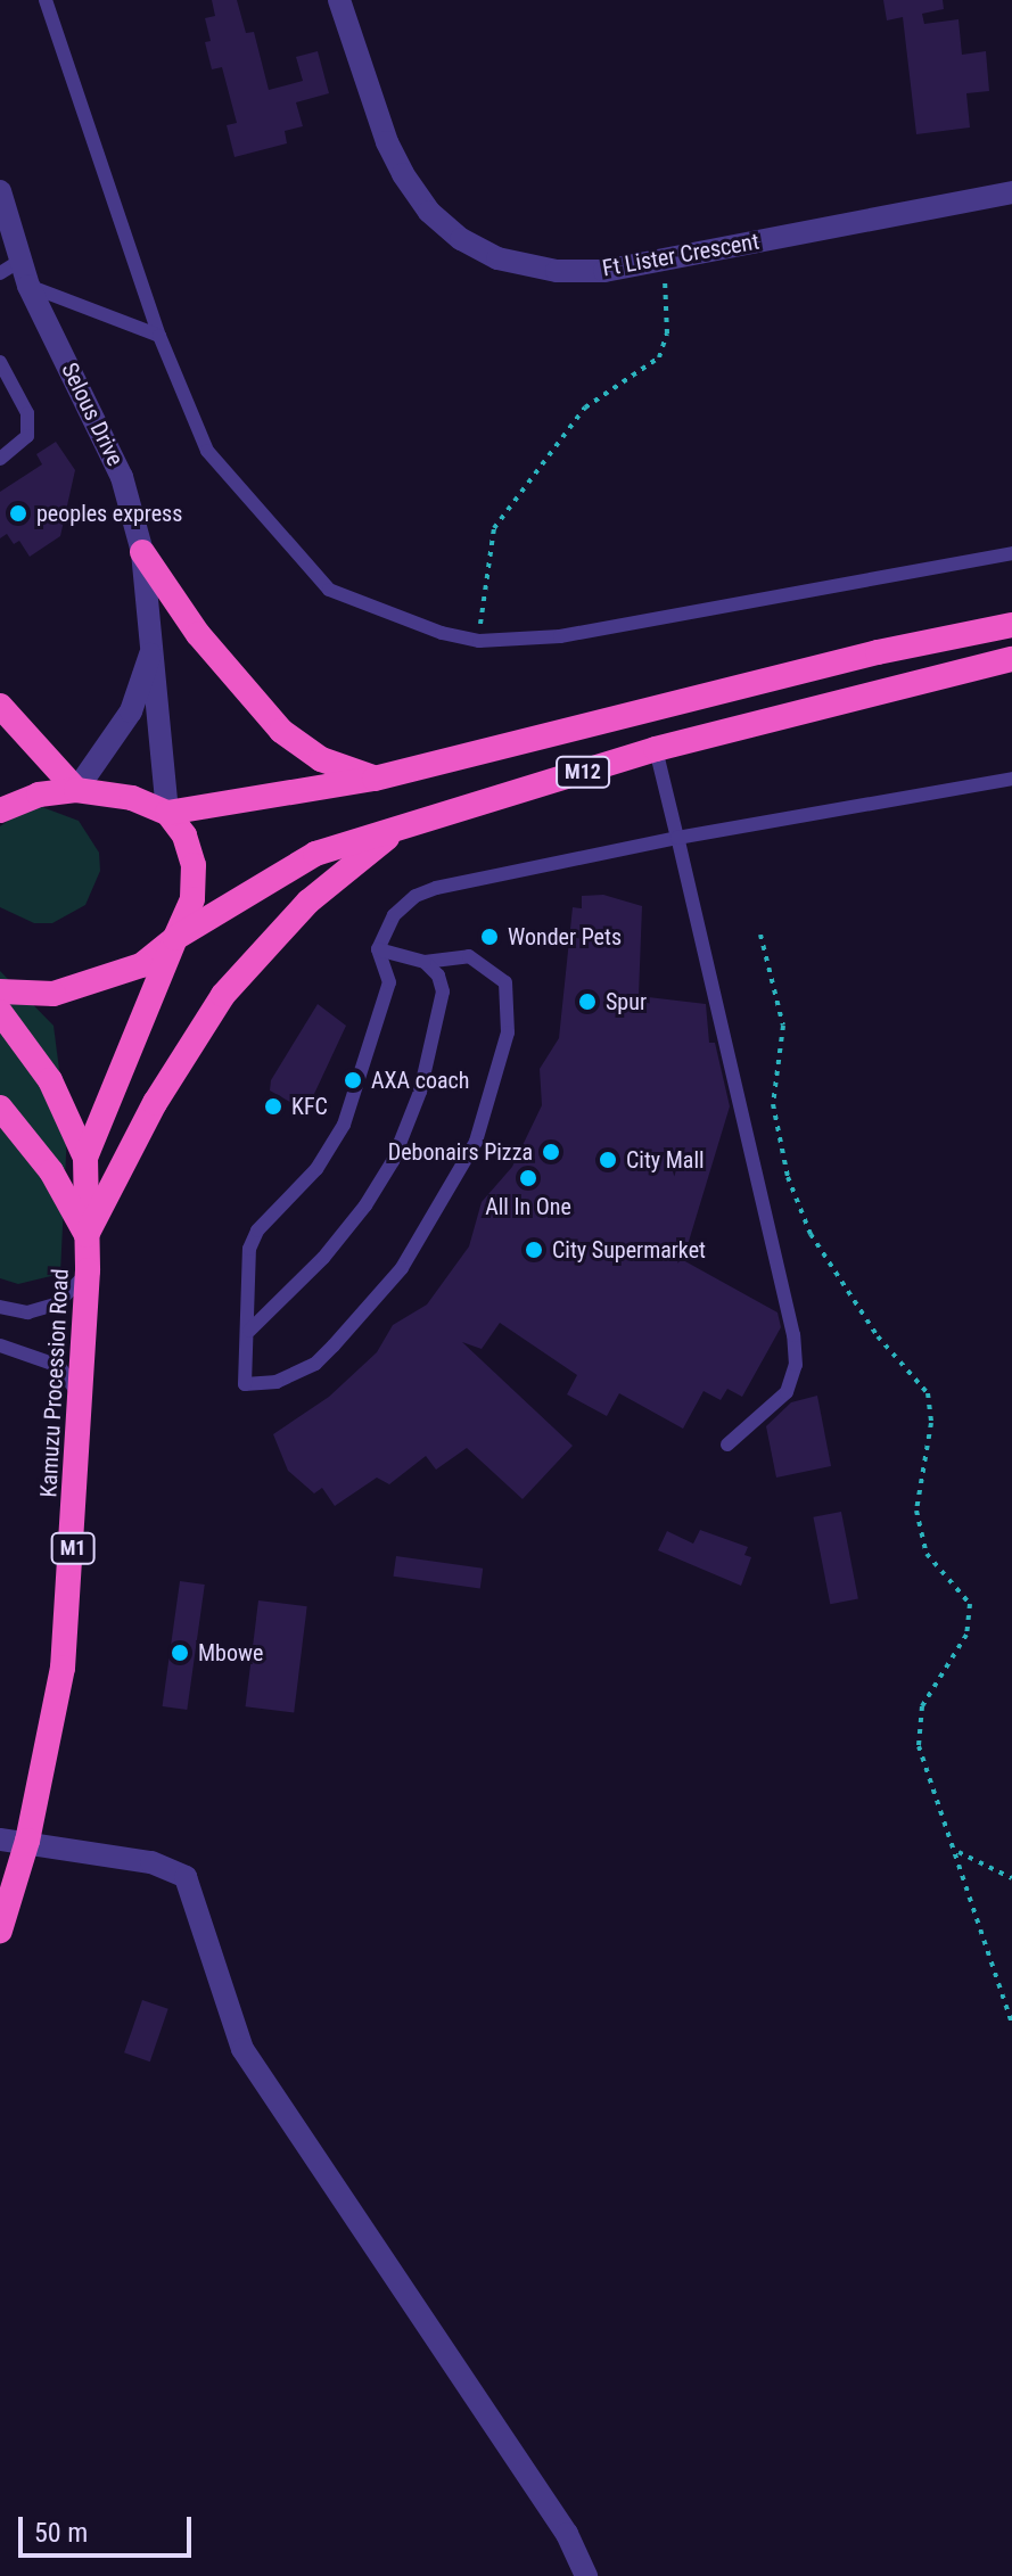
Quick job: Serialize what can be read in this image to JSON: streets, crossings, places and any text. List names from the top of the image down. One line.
{"streets":{"highway":["M12","Kamuzu Procession Road","M1"],"street":["Ft Lister Crescent","Selous Drive"]},"crossings":[["Selous Drive","M12"],["M12","M1"],["Kamuzu Procession Road","M1"]],"places":["peoples express","Wonder Pets","Spur","AXA coach","KFC","Debonairs Pizza","City Mall","All In One","City Supermarket","Mbowe"],"scale_bar":"50 m"}
